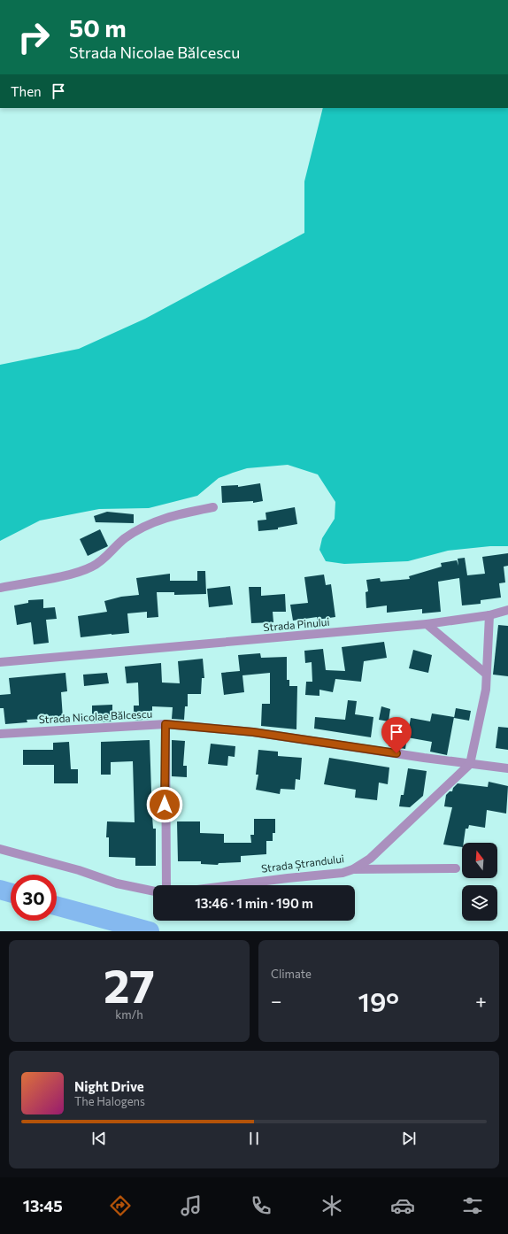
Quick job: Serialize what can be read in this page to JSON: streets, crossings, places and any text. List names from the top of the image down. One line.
{"streets":{"street":["Strada Pinului","Strada Nicolae Bălcescu","Strada Ștrandului"]},"crossings":[["Strada Nicolae Bălcescu","Strada Ștrandului"]],"north":"top","page":{"turn":["50 m","Strada Nicolae Bălcescu"],"then":"Then","limit":"30","trip":"13:46 · 1 min · 190 m","tile":[["27","km/h"],"Climate"],"heat":["−","19°","+"],"song":["Night Drive","The Halogens"],"tabs":"13:45"}}
